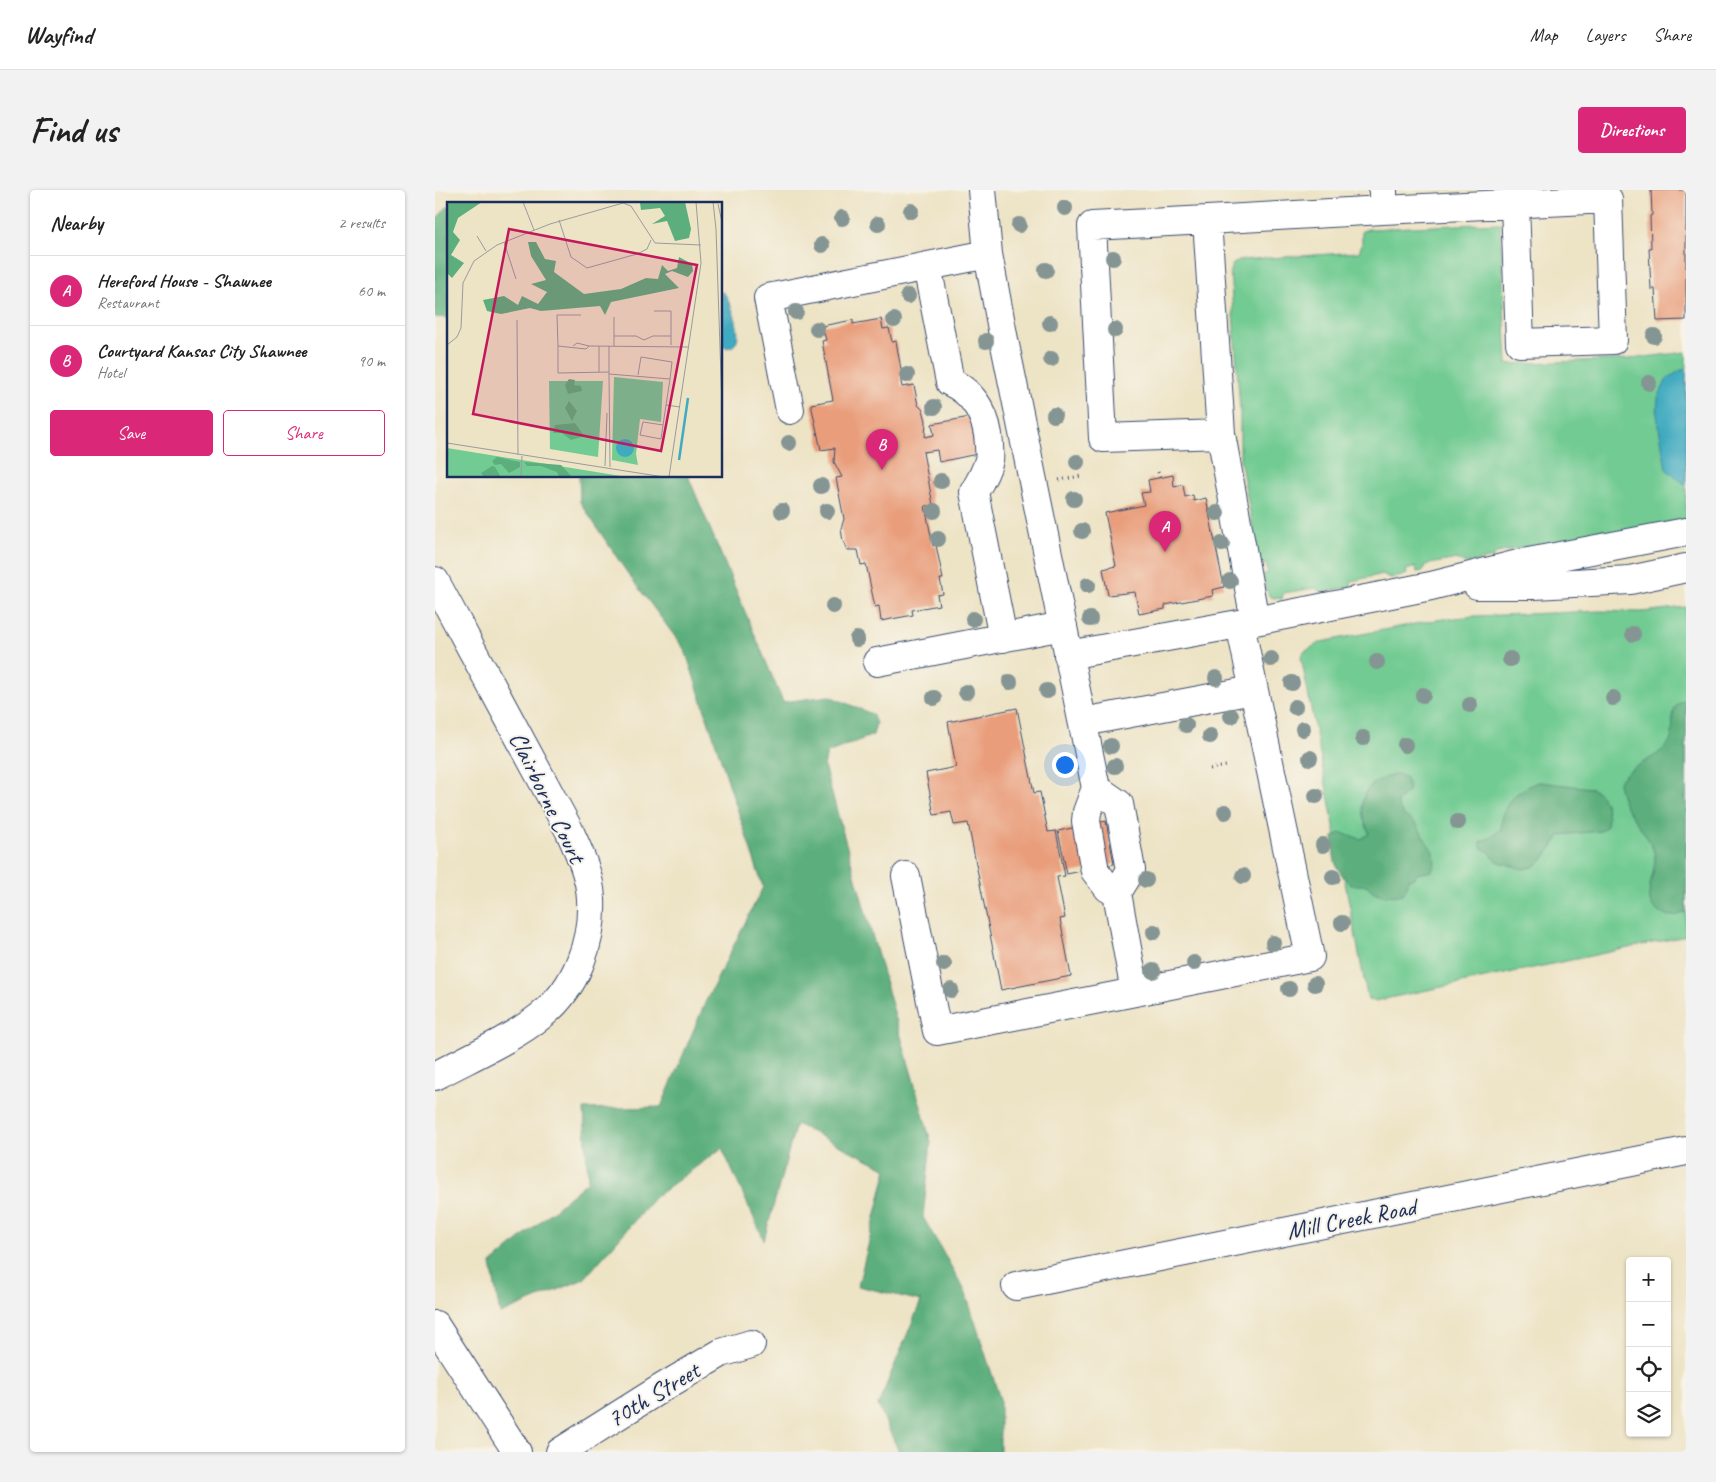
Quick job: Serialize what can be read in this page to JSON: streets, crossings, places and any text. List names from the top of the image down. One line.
{"streets":{"street":["Clairborne Court","Mill Creek Road","70th Street"]},"page":{"header":"Wayfind","nav":["Map","Layers","Share"],"buttons":["Directions",["Save","Share"]],"title":"Find us","heading":["Nearby","2 results"],"list":[{"mark":"A","name":"Hereford House - Shawnee","note":"Restaurant","value":"60 m"},{"mark":"B","name":"Courtyard Kansas City Shawnee","note":"Hotel","value":"90 m"}],"pins":["B","A"],"map_buttons":["+","−"]}}
